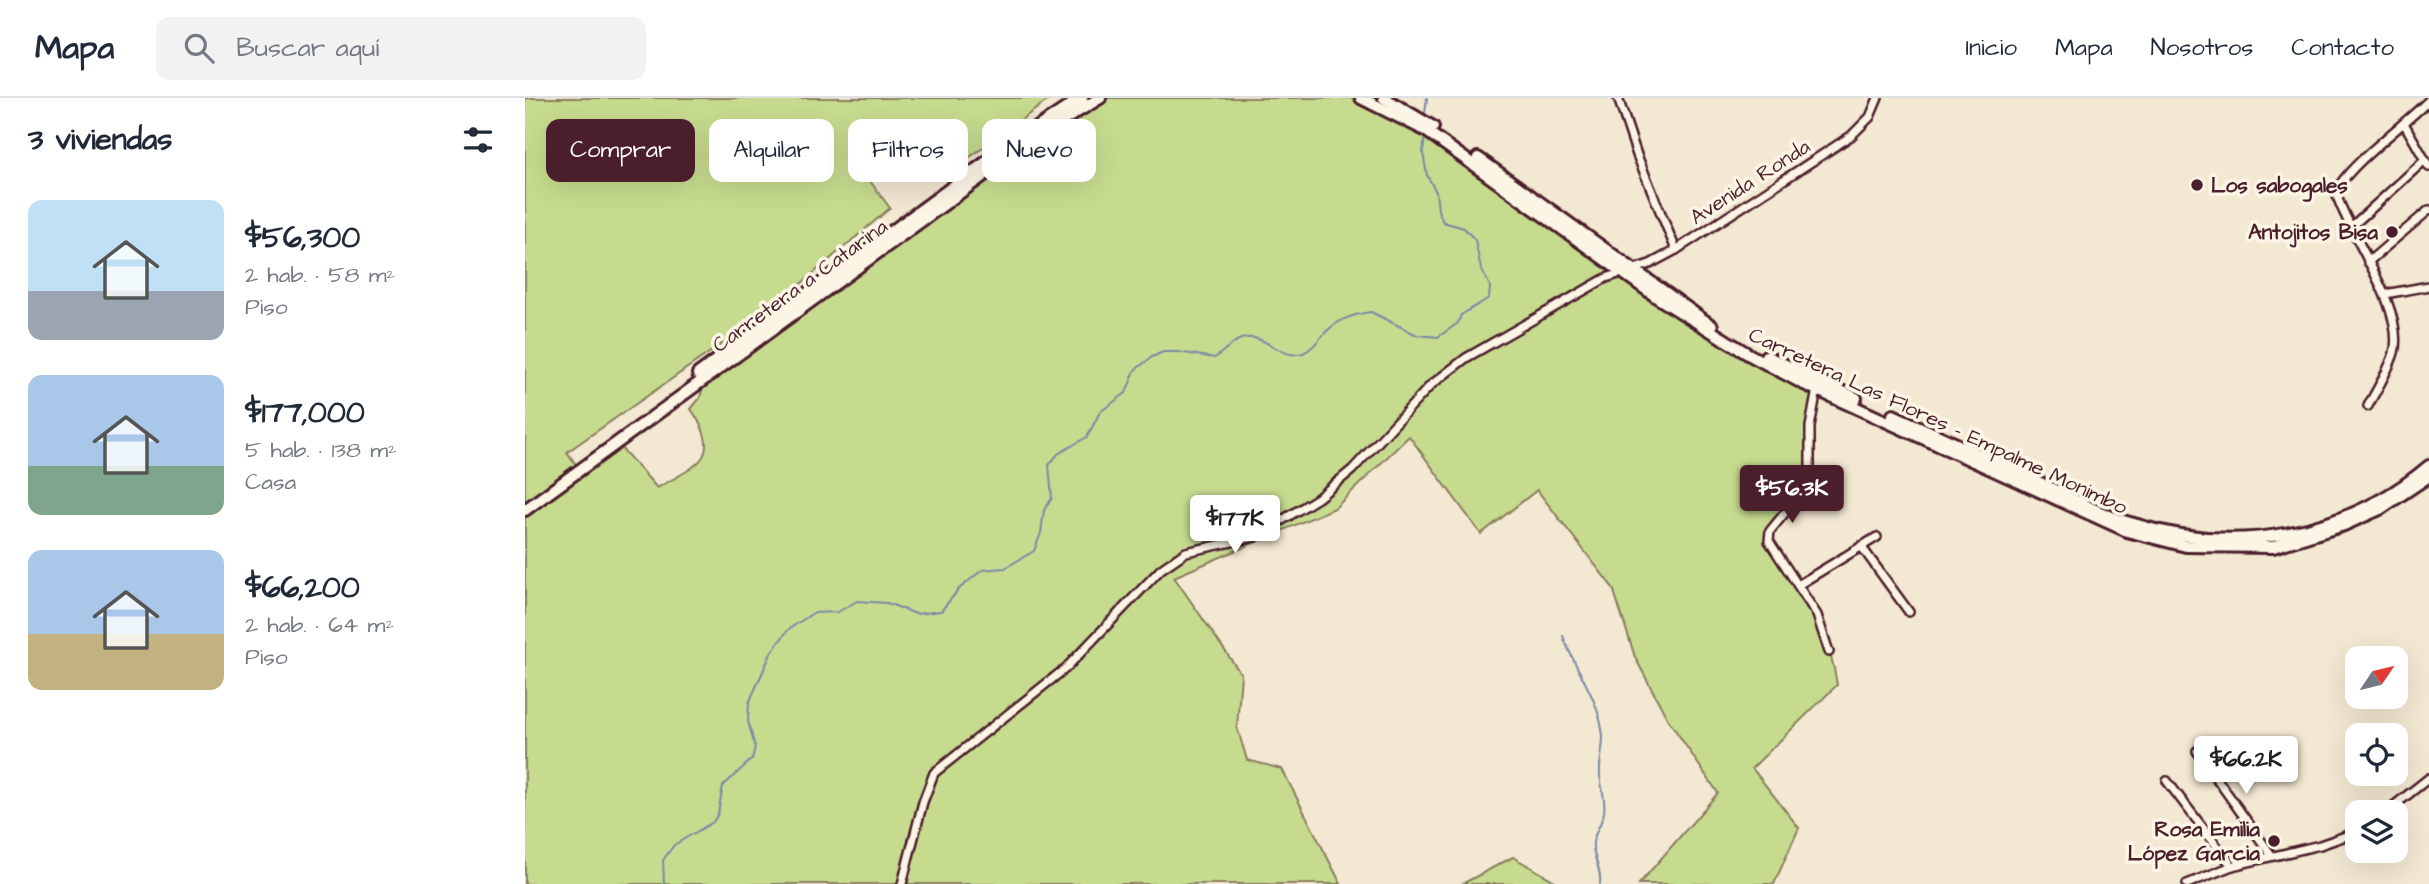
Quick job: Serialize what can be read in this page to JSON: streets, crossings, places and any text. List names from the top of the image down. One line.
{"streets":{"highway":["Carretera a Catarina","Carretera Las Flores - Empalme Monimbo"],"street":["Avenida Ronda"]},"crossings":[["Avenida Ronda","Carretera Las Flores - Empalme Monimbo"]],"places":["Los sabogales","Antojitos Bisa","Rosa Emilia López Garcia"],"north":"top right","page":{"header":"Mapa","search":"Buscar aquí","nav":["Inicio","Mapa","Nosotros","Contacto"],"heading":"3 viviendas","chip":["Comprar","Alquilar","Filtros","Nuevo"],"list":[{"name":"$56,300","note":"2 hab. · 58 m² · Piso"},{"name":"$177,000","note":"5 hab. · 138 m² · Casa"},{"name":"$66,200","note":"2 hab. · 64 m² · Piso"}],"price":["$56.3K","$177K","$66.2K"]}}
